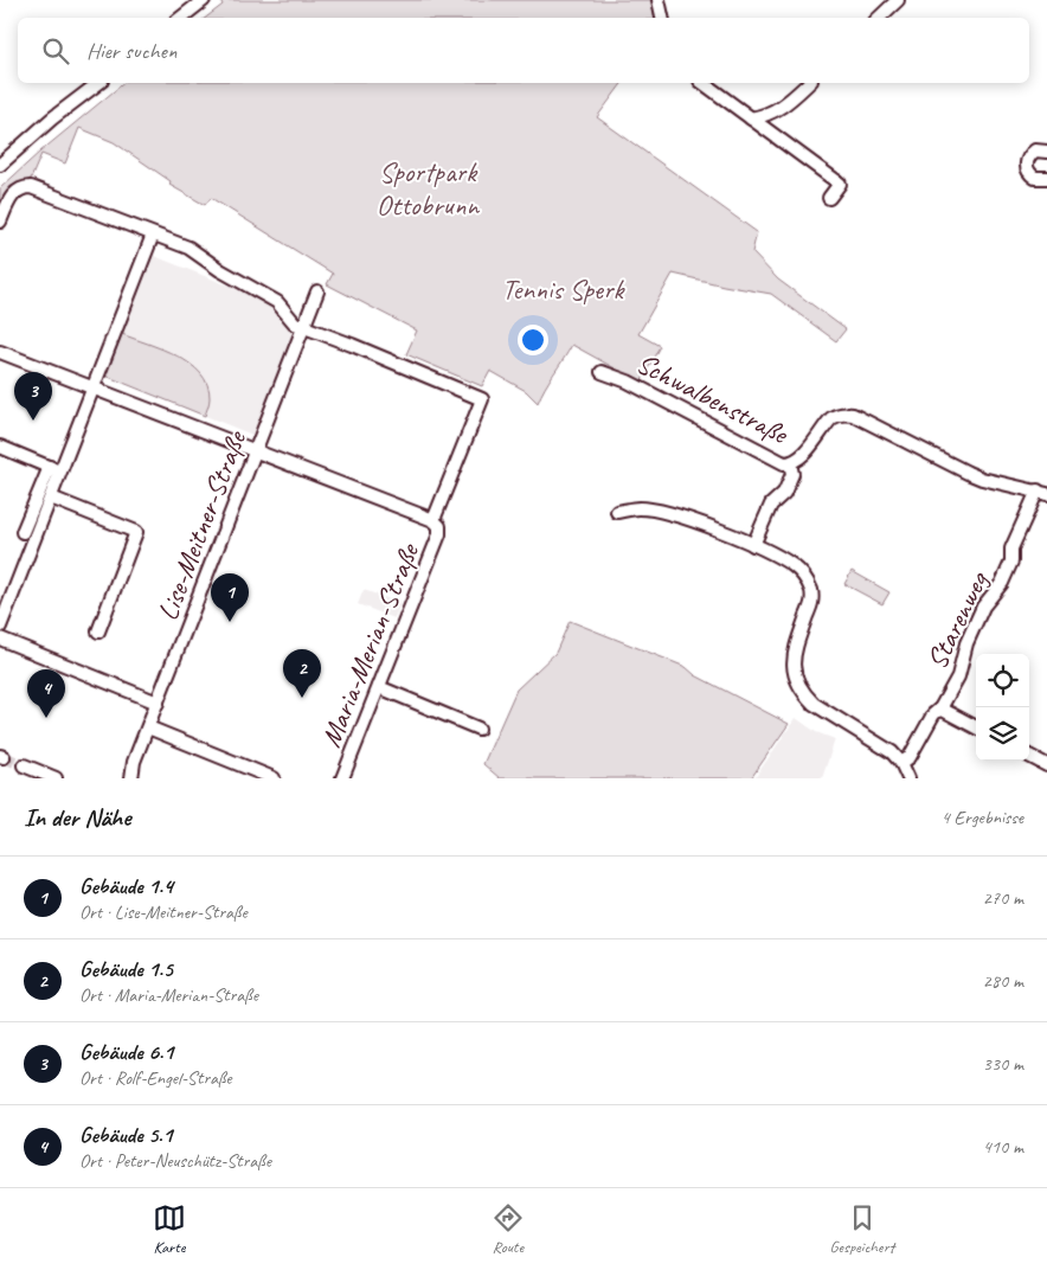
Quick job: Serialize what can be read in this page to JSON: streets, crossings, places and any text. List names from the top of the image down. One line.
{"streets":{"street":["Schwalbenstraße","Lise-Meitner-Straße","Starenweg","Maria-Merian-Straße"]},"crossings":[["Schwalbenstraße","Starenweg"],["Lise-Meitner-Straße","Maria-Merian-Straße"]],"parks":["Sportpark Ottobrunn","Tennis Sperk"],"page":{"search":"Hier suchen","pins":["3","1","2","4"],"heading":["In der Nähe","4 Ergebnisse"],"list":[{"mark":"1","name":"Gebäude 1.4","note":"Ort · Lise-Meitner-Straße","value":"270 m"},{"mark":"2","name":"Gebäude 1.5","note":"Ort · Maria-Merian-Straße","value":"280 m"},{"mark":"3","name":"Gebäude 6.1","note":"Ort · Rolf-Engel-Straße","value":"330 m"},{"mark":"4","name":"Gebäude 5.1","note":"Ort · Peter-Neuschütz-Straße","value":"410 m"}],"nav":["Karte","Route","Gespeichert"]}}
